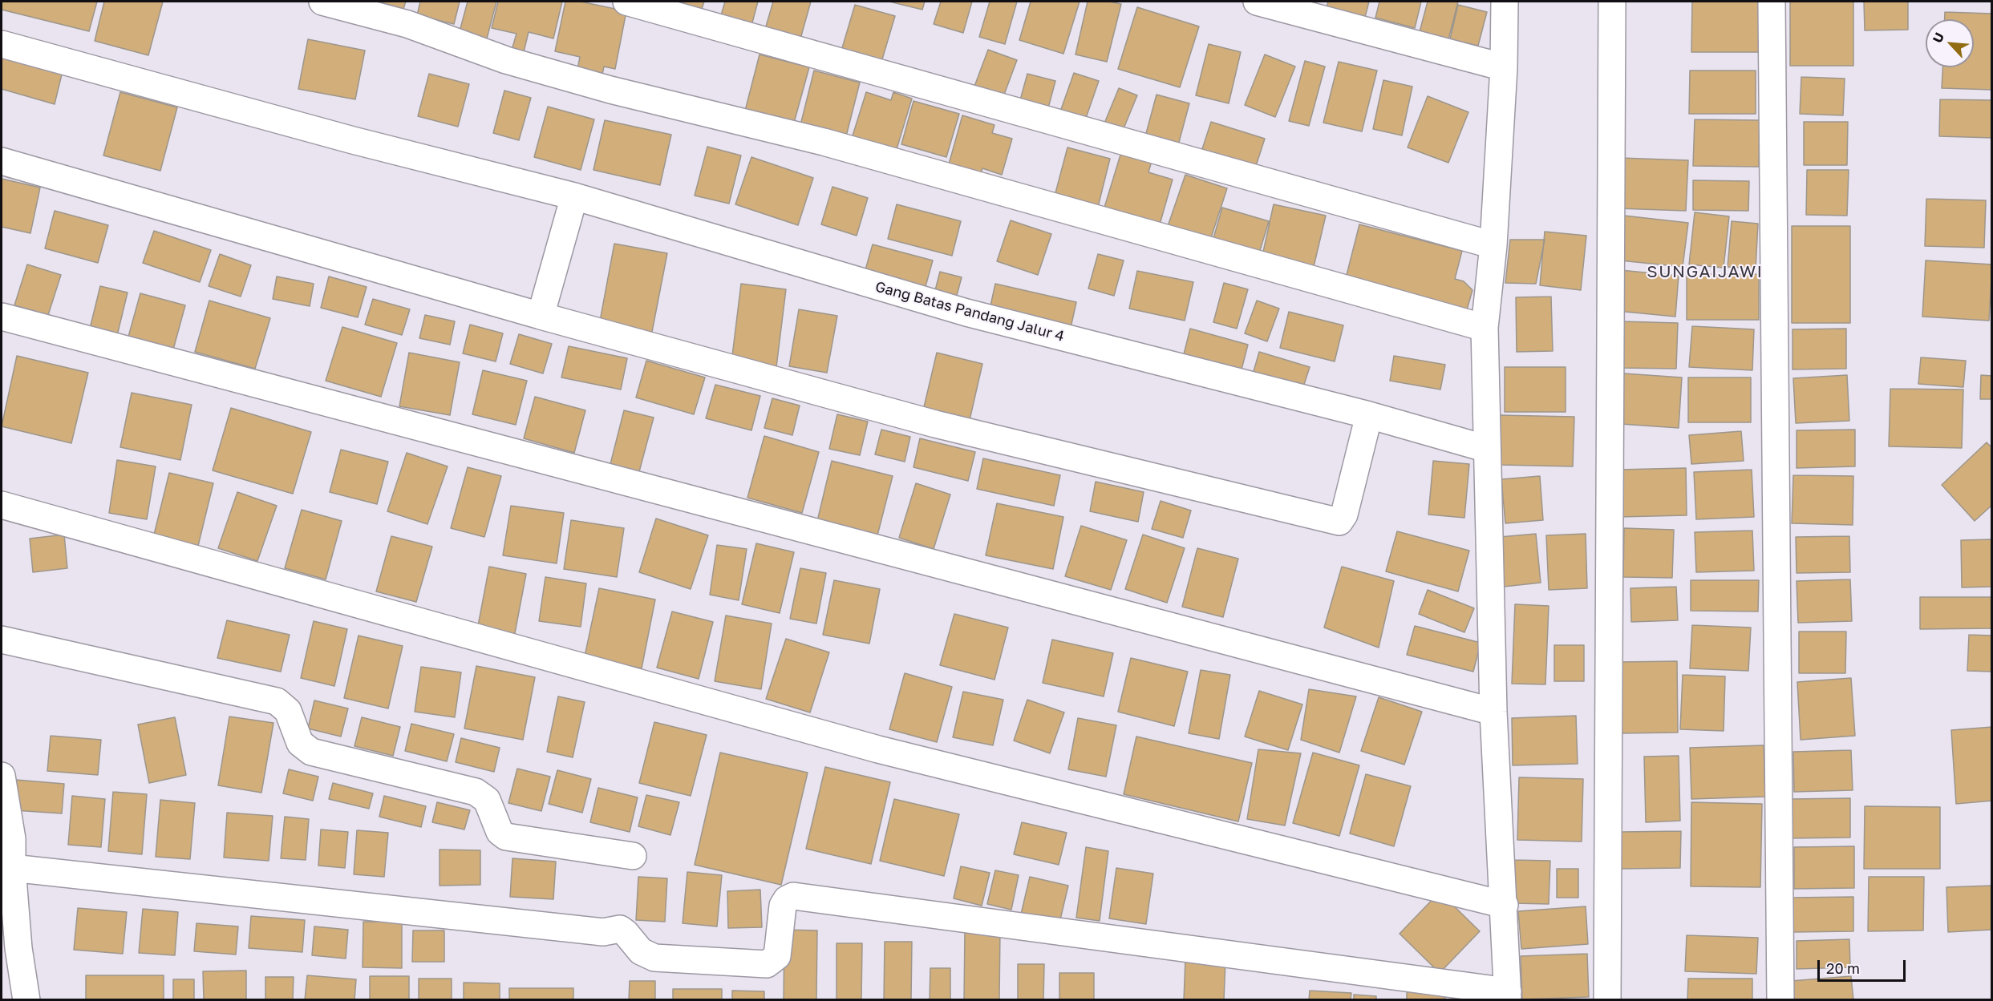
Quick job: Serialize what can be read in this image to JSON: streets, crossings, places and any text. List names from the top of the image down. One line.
{"streets":{"street":["Gang Batas Pandang Jalur 4"]},"districts":["SUNGAIJAWI"],"scale_bar":"20 m","north":"top left"}
